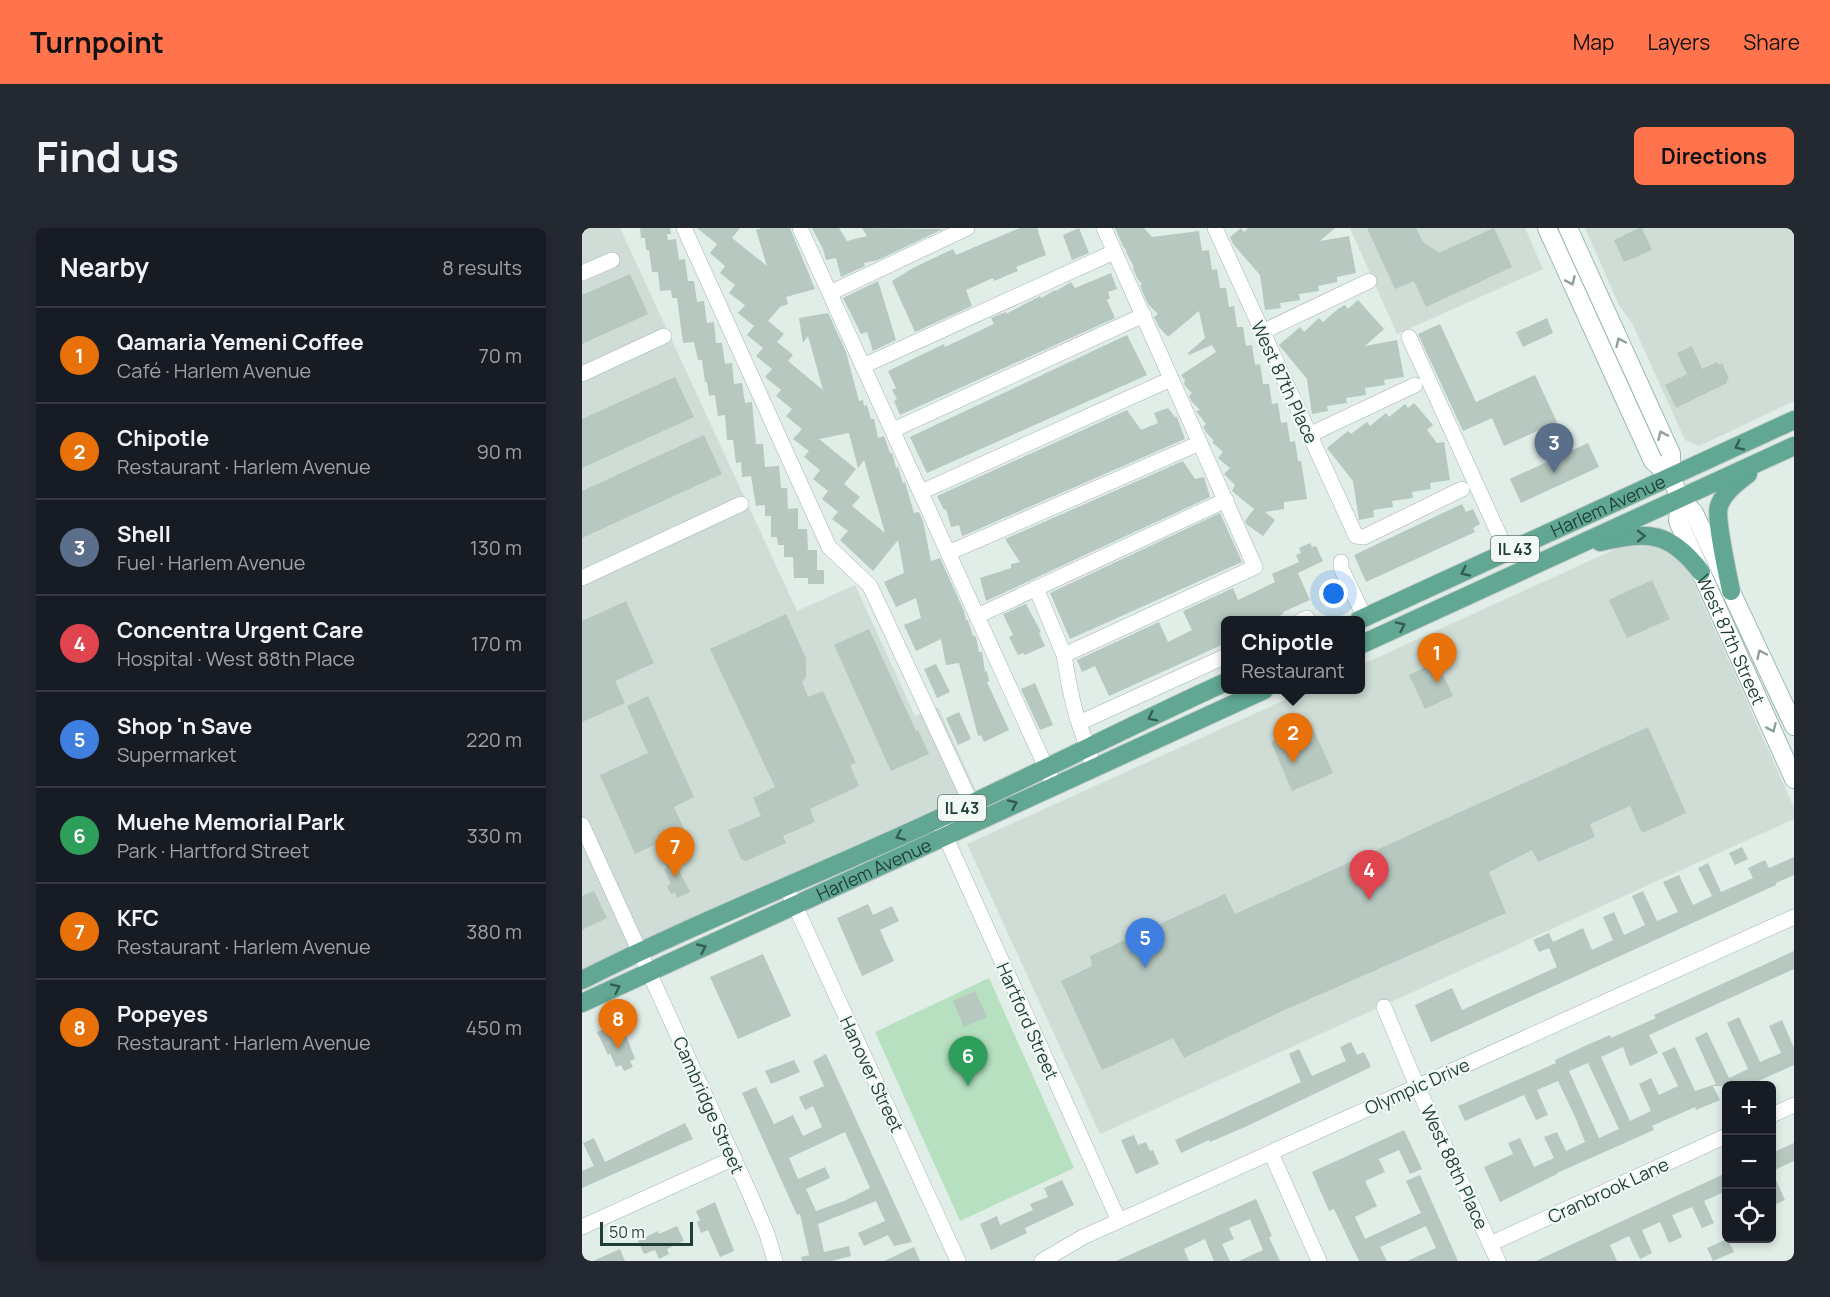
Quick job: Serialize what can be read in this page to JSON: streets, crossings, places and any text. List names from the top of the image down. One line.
{"streets":{"main road":["Harlem Avenue","IL 43","West 87th Street"],"street":["West 87th Place","Hartford Street","Hanover Street","Olympic Drive","Cambridge Street","West 88th Place","Cranbrook Lane"]},"crossings":[["Harlem Avenue","West 87th Street"],["Harlem Avenue","Hartford Street"],["Harlem Avenue","Hanover Street"],["Harlem Avenue","Cambridge Street"],["Hartford Street","Olympic Drive"],["Olympic Drive","West 88th Place"],["West 88th Place","Cranbrook Lane"]],"scale_bar":"50 m","page":{"header":"Turnpoint","nav":["Map","Layers","Share"],"title":"Find us","buttons":"Directions","heading":["Nearby","8 results"],"list":[{"mark":"1","name":"Qamaria Yemeni Coffee","note":"Café · Harlem Avenue","value":"70 m"},{"mark":"2","name":"Chipotle","note":"Restaurant · Harlem Avenue","value":"90 m"},{"mark":"3","name":"Shell","note":"Fuel · Harlem Avenue","value":"130 m"},{"mark":"4","name":"Concentra Urgent Care","note":"Hospital · West 88th Place","value":"170 m"},{"mark":"5","name":"Shop 'n Save","note":"Supermarket","value":"220 m"},{"mark":"6","name":"Muehe Memorial Park","note":"Park · Hartford Street","value":"330 m"},{"mark":"7","name":"KFC","note":"Restaurant · Harlem Avenue","value":"380 m"},{"mark":"8","name":"Popeyes","note":"Restaurant · Harlem Avenue","value":"450 m"}],"pins":["3","1","2","7","4","5","8","6"],"popup":["Chipotle","Restaurant"],"map_buttons":["+","−"],"scale":"50 m"}}
